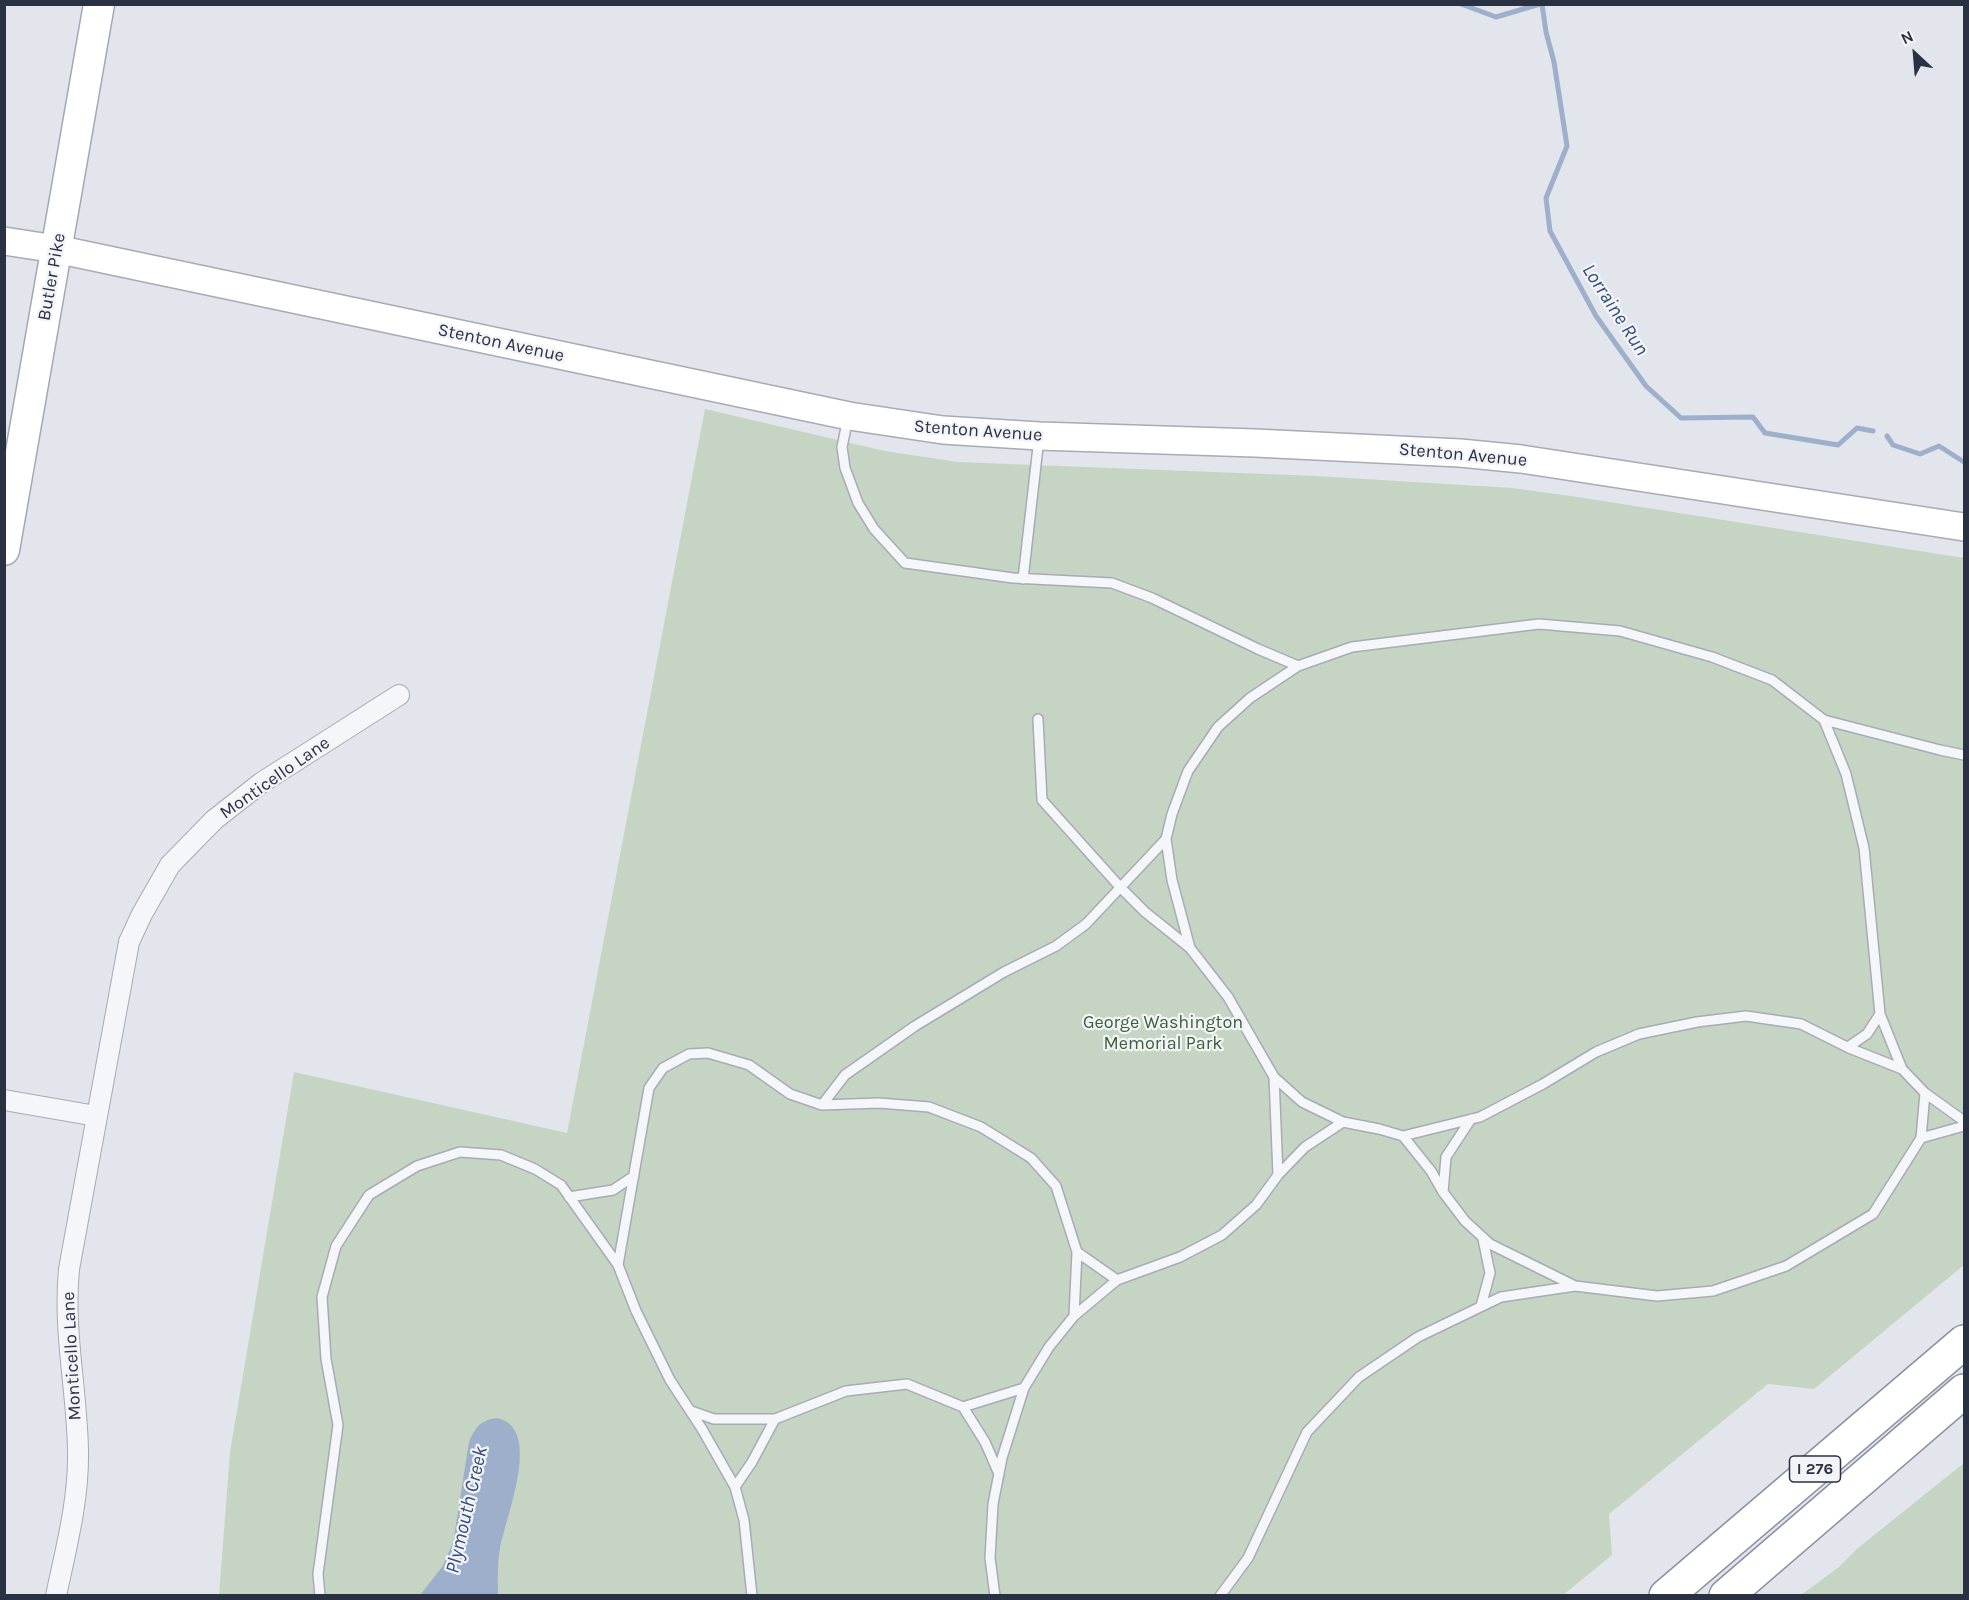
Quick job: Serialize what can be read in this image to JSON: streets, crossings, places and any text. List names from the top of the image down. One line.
{"streets":{"highway":["I 276"],"main road":["Butler Pike","Stenton Avenue"],"street":["Monticello Lane"]},"crossings":[["Butler Pike","Stenton Avenue"]],"water":["Lorraine Run","Plymouth Creek"],"parks":["George Washington Memorial Park"],"north":"top left"}
